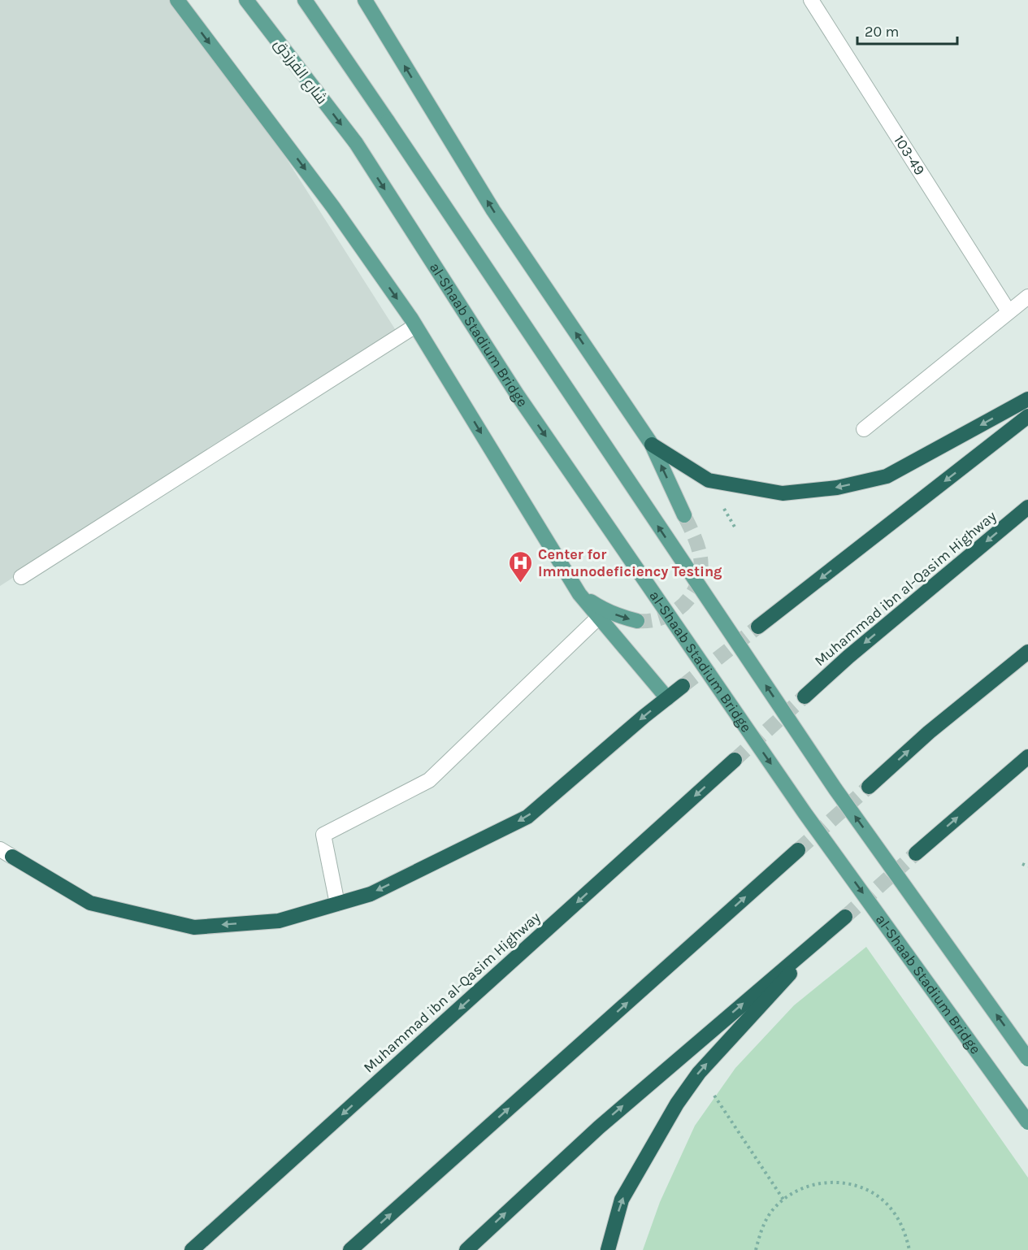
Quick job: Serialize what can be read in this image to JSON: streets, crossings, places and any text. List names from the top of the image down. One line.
{"streets":{"highway":["Muhammad ibn al-Qasim Highway"],"main road":["شارع الفرزدق","al-Shaab Stadium Bridge"],"street":["103-49"]},"crossings":[["شارع الفرزدق","al-Shaab Stadium Bridge"]],"places":{"hospital":["Center for Immunodeficiency Testing"]},"scale_bar":"20 m"}
